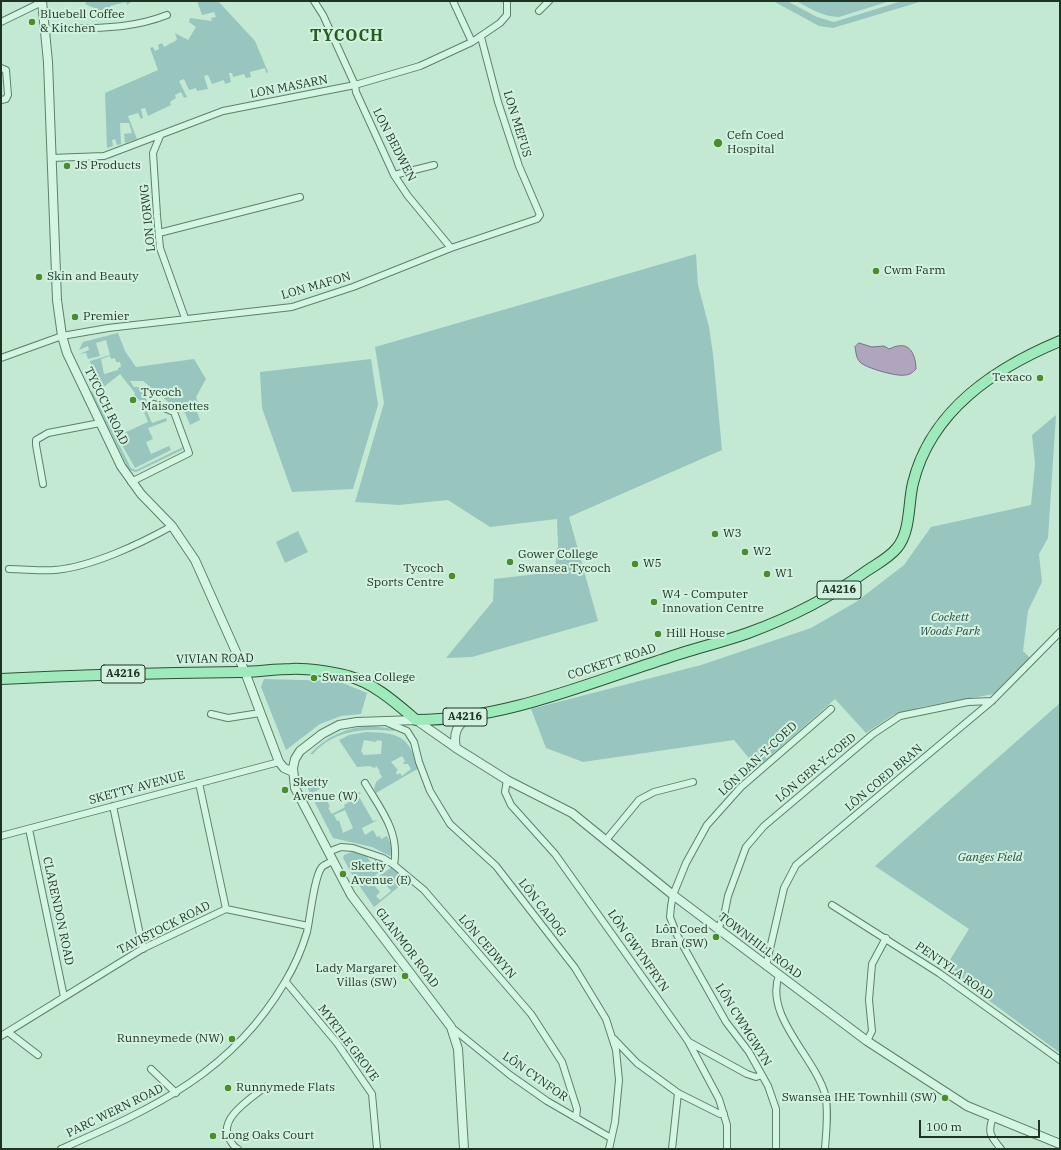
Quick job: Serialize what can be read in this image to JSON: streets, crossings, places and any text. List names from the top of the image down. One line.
{"streets":{"main road":["A4216","VIVIAN ROAD","COCKETT ROAD"],"street":["LON MASARN","LON MEFUS","LON BEDWEN","LON IORWG","LON MAFON","TYCOCH ROAD","LÔN DAN-Y-COED","LÔN GER-Y-COED","LÔN COED BRAN","SKETTY AVENUE","LÔN CADOG","CLARENDON ROAD","TAVISTOCK ROAD","TOWNHILL ROAD","LÔN CEDWYN","GLANMOR ROAD","LÔN GWYNFRYN","PENTYLA ROAD","LÔN CWMGWYN","MYRTLE GROVE","LÔN CYNFOR","PARC WERN ROAD"]},"crossings":[["LON MASARN","LON MEFUS"],["LON MASARN","LON BEDWEN"],["LON MASARN","LON IORWG"],["LON MASARN","TYCOCH ROAD"],["LON MEFUS","LON MAFON"],["LON BEDWEN","LON MAFON"],["LON IORWG","LON MAFON"],["LON MAFON","TYCOCH ROAD"],["TYCOCH ROAD","VIVIAN ROAD"],["TYCOCH ROAD","SKETTY AVENUE"],["A4216","VIVIAN ROAD"],["A4216","COCKETT ROAD"],["VIVIAN ROAD","COCKETT ROAD"],["VIVIAN ROAD","TOWNHILL ROAD"],["COCKETT ROAD","TOWNHILL ROAD"],["LÔN DAN-Y-COED","TOWNHILL ROAD"],["LÔN DAN-Y-COED","LÔN CWMGWYN"],["LÔN GER-Y-COED","LÔN COED BRAN"],["LÔN GER-Y-COED","TOWNHILL ROAD"],["LÔN COED BRAN","TOWNHILL ROAD"],["SKETTY AVENUE","CLARENDON ROAD"],["LÔN CADOG","LÔN CYNFOR"],["CLARENDON ROAD","TAVISTOCK ROAD"],["TAVISTOCK ROAD","PARC WERN ROAD"],["TOWNHILL ROAD","LÔN GWYNFRYN"],["TOWNHILL ROAD","LÔN CWMGWYN"],["LÔN CEDWYN","GLANMOR ROAD"],["LÔN CEDWYN","LÔN CYNFOR"],["GLANMOR ROAD","LÔN CYNFOR"],["GLANMOR ROAD","PARC WERN ROAD"],["MYRTLE GROVE","PARC WERN ROAD"]],"districts":["TYCOCH"],"parks":["Cockett Woods Park","Ganges Field"],"places":["Bluebell Coffee & Kitchen","Cefn Coed Hospital","JS Products","Cwm Farm","Skin and Beauty","Premier","Texaco","Tycoch Maisonettes","W3","W2","Gower College Swansea Tycoch","W5","W1","Tycoch Sports Centre","W4 - Computer Innovation Centre","Hill House","Swansea College","Sketty Avenue (W)","Sketty Avenue (E)","Lôn Coed Bran (SW)","Lady Margaret Villas (SW)","Runneymede (NW)","Runnymede Flats","Swansea IHE Townhill (SW)","Long Oaks Court"],"scale_bar":"100 m"}
